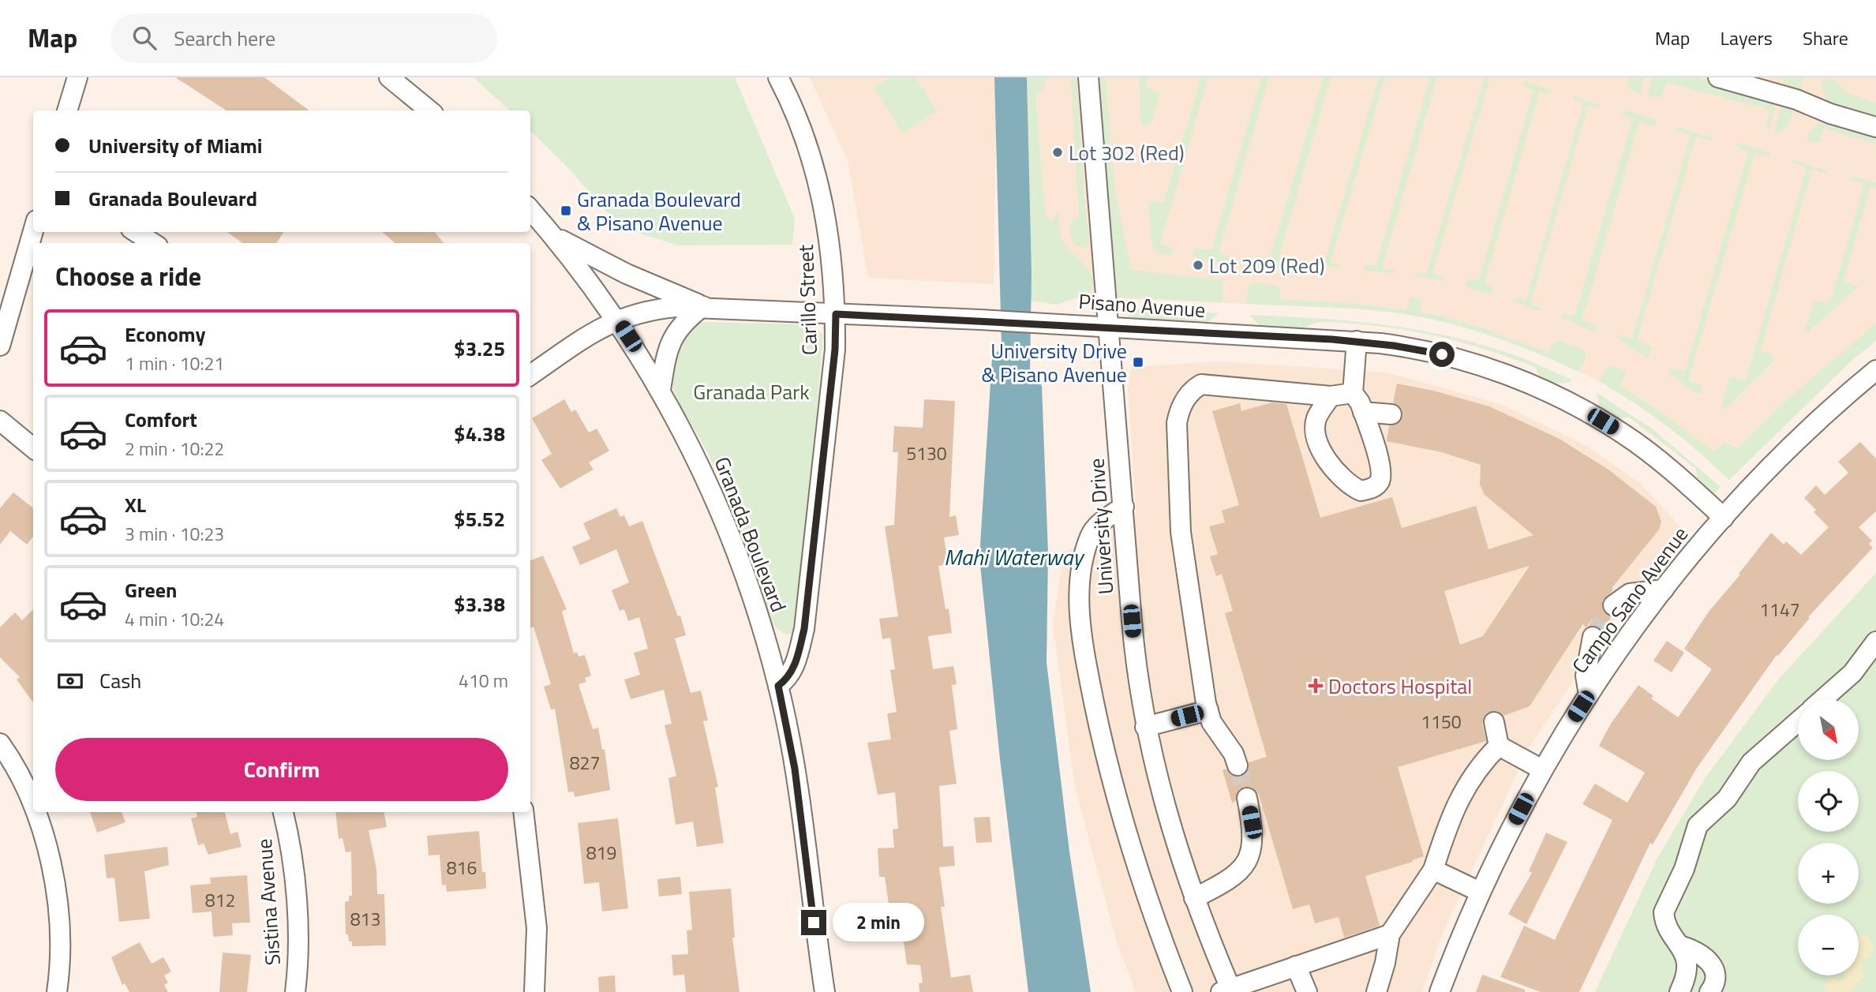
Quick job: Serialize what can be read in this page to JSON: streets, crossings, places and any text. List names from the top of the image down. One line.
{"streets":{"street":["Carillo Street","Pisano Avenue","University Drive","Granada Boulevard","Campo Sano Avenue","Sistina Avenue"]},"crossings":[["Carillo Street","Pisano Avenue"],["Carillo Street","Granada Boulevard"],["Pisano Avenue","University Drive"],["Pisano Avenue","Granada Boulevard"],["Pisano Avenue","Campo Sano Avenue"]],"water":["Mahi Waterway"],"parks":["Granada Park"],"places":{"other":["Lot 302 (Red)","Lot 209 (Red)"],"transit":["Granada Boulevard & Pisano Avenue","University Drive & Pisano Avenue"],"health":["Doctors Hospital"]},"house_numbers":["5130","1147","1150","827","819","816","812","813"],"north":"bottom right","page":{"header":"Map","search":"Search here","nav":["Map","Layers","Share"],"banner":["University of Miami","Granada Boulevard"],"heading":"Choose a ride","list":[{"name":"Economy","note":"1 min · 10:21","value":"$3.25"},{"name":"Comfort","note":"2 min · 10:22","value":"$4.38"},{"name":"XL","note":"3 min · 10:23","value":"$5.52"},{"name":"Green","note":"4 min · 10:24","value":"$3.38"}],"pay":["Cash","410 m"],"map_buttons":["+","−"],"buttons":"Confirm","bubble":"2 min"}}
